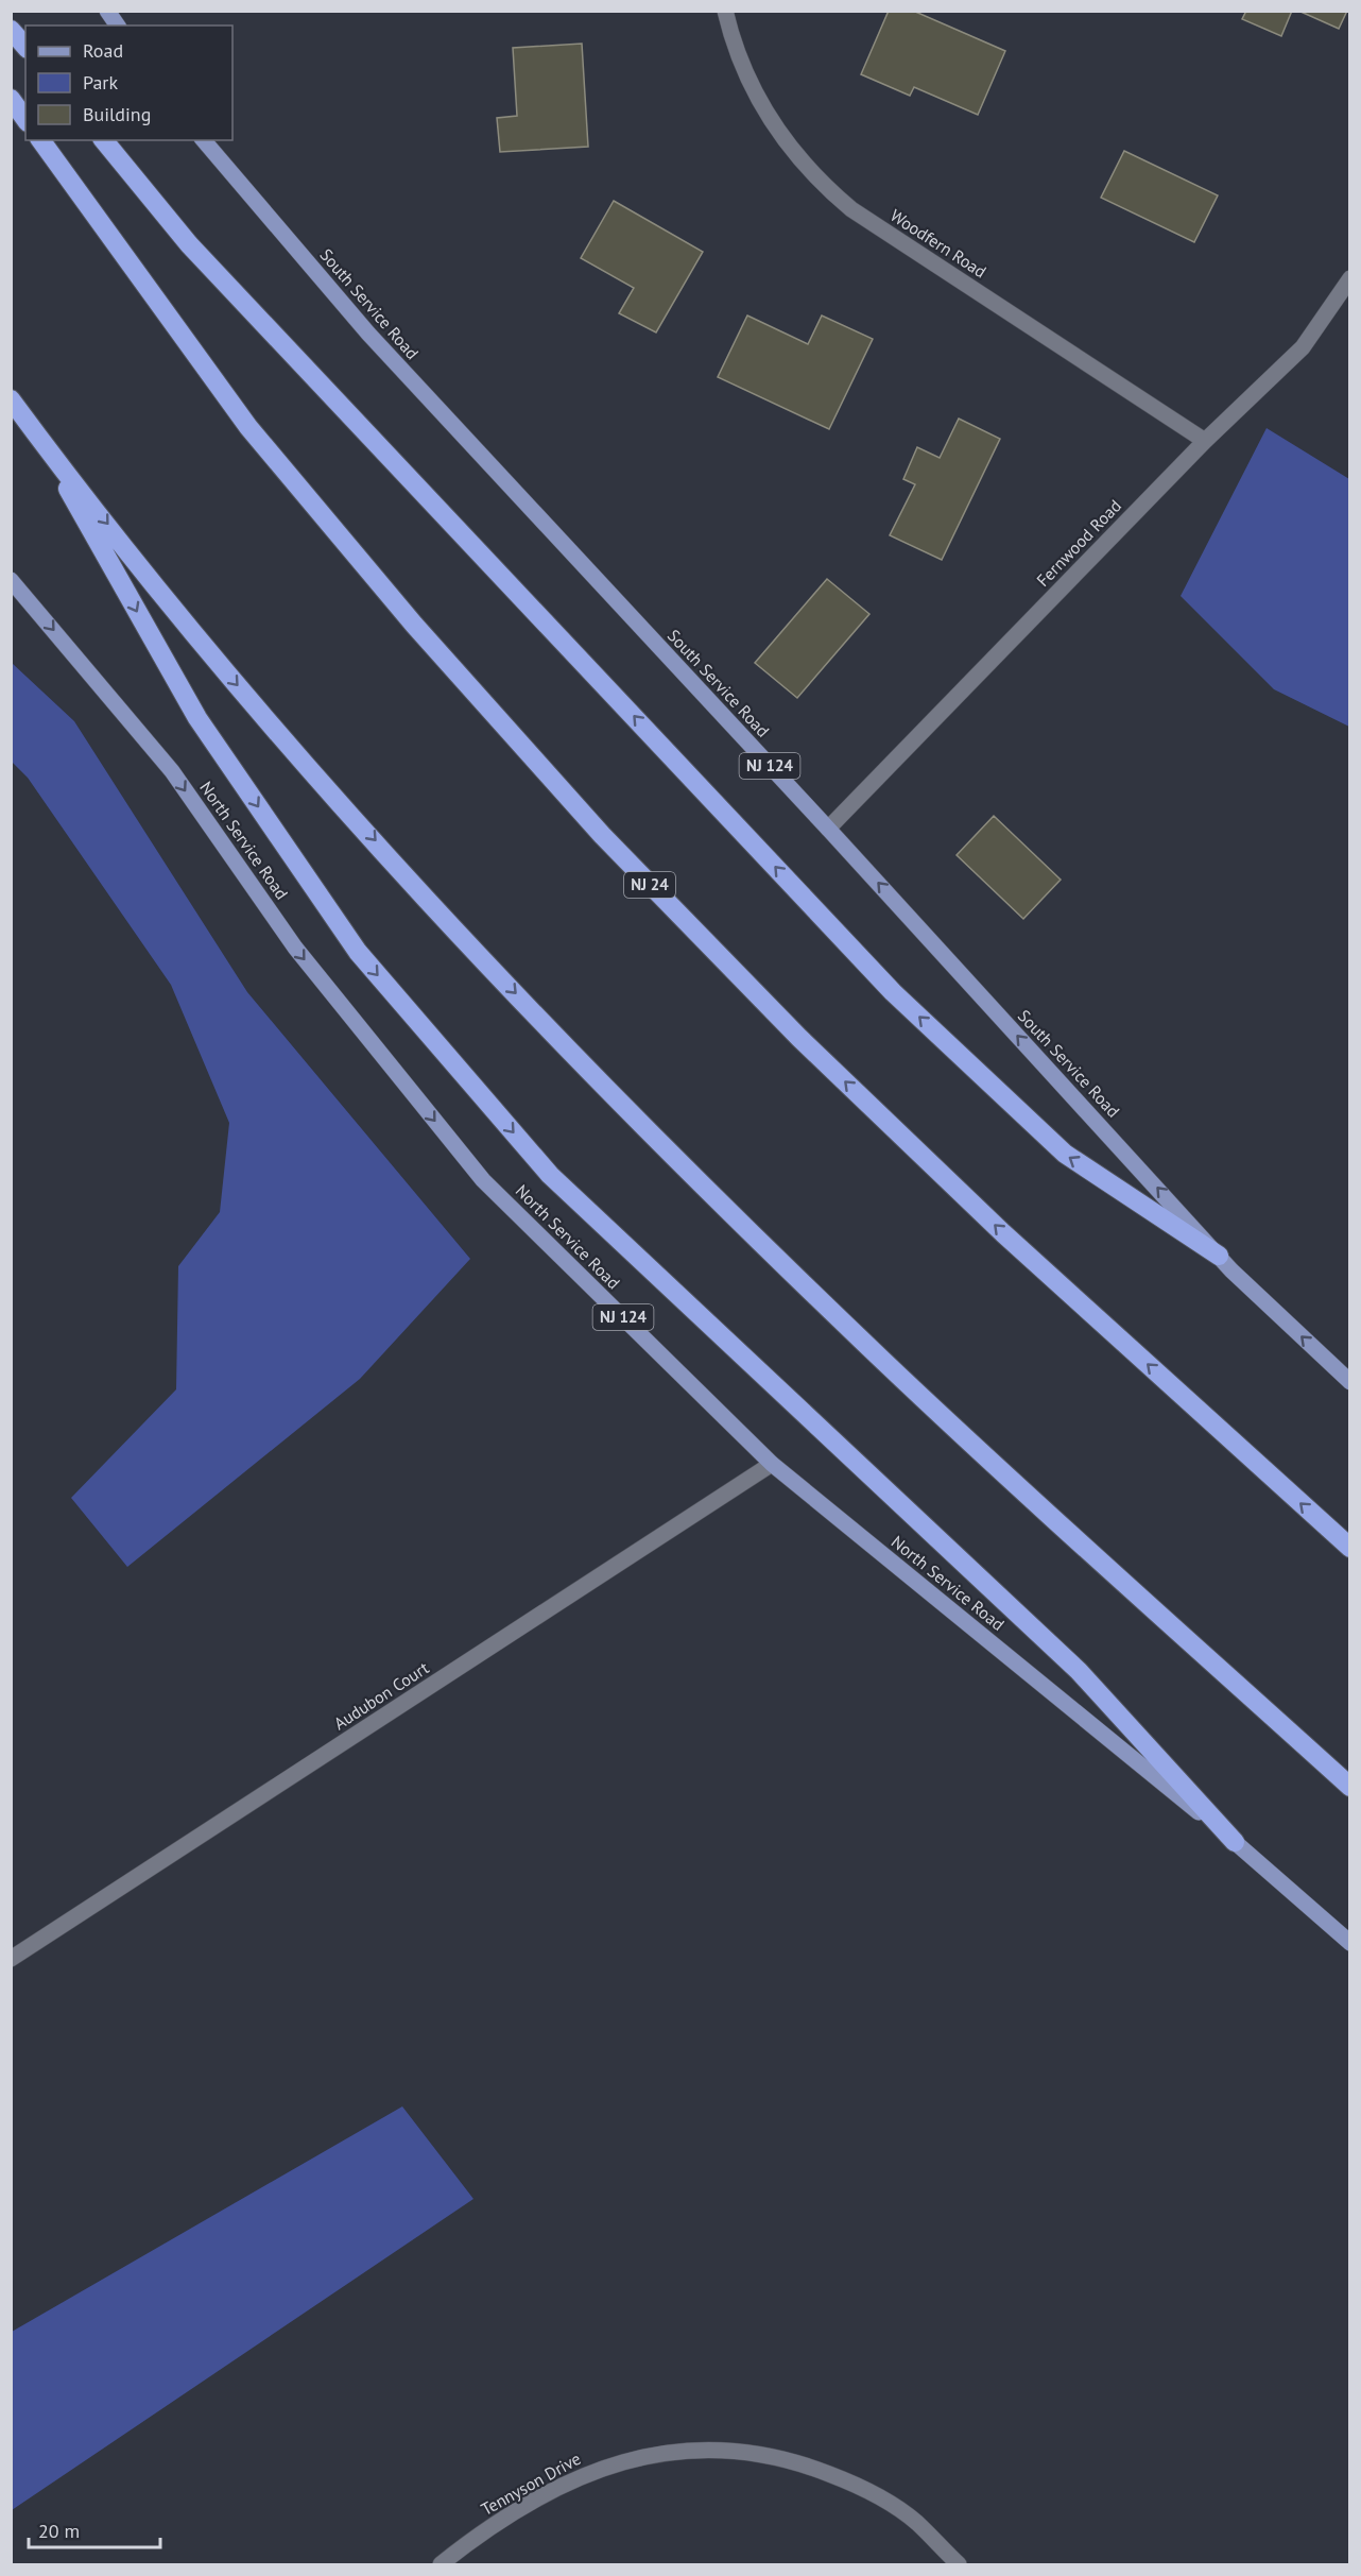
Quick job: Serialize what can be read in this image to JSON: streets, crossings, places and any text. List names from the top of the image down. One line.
{"streets":{"highway":["NJ 24"],"main road":["South Service Road","NJ 124","North Service Road"],"street":["Woodfern Road","Fernwood Road","Audubon Court","Tennyson Drive"]},"crossings":[["Woodfern Road","Fernwood Road"],["South Service Road","Fernwood Road"],["North Service Road","Audubon Court"]],"one_way":["South Service Road","North Service Road"],"legend":["Road","Park","Building"],"scale_bar":"20 m"}
